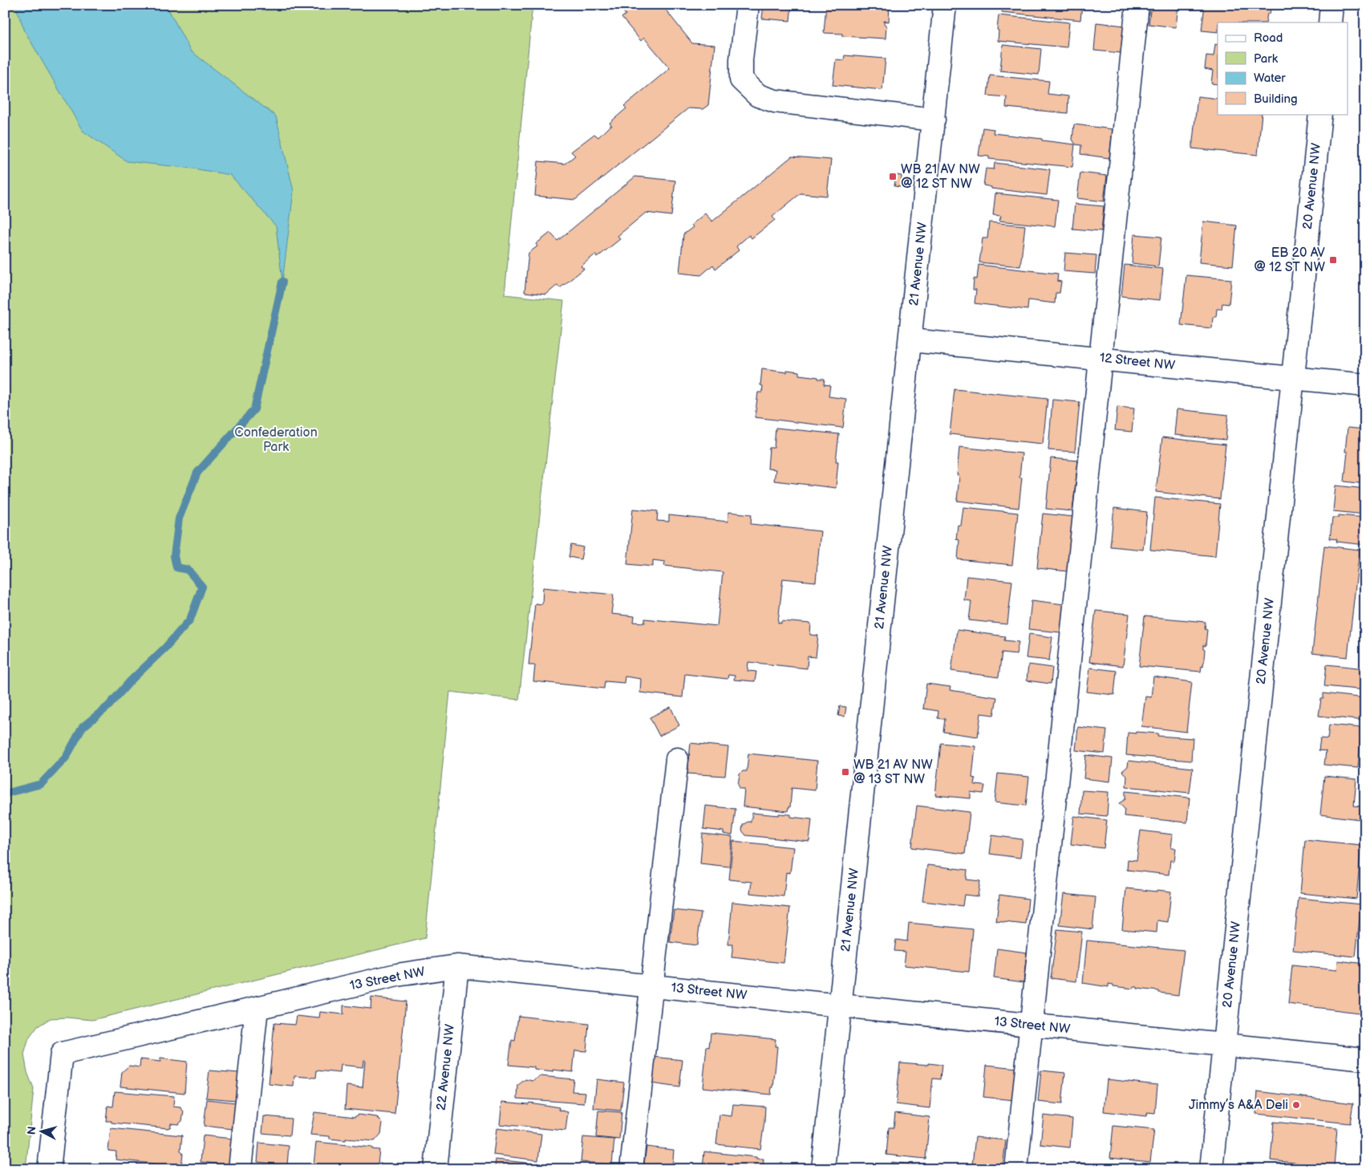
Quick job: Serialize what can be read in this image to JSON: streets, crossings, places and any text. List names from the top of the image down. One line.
{"streets":{"street":["20 Avenue NW","21 Avenue NW","12 Street NW","13 Street NW","22 Avenue NW"]},"crossings":[["20 Avenue NW","12 Street NW"],["20 Avenue NW","13 Street NW"],["21 Avenue NW","12 Street NW"],["21 Avenue NW","13 Street NW"],["13 Street NW","22 Avenue NW"]],"parks":["Confederation Park"],"places":{"transit":["WB 21 AV NW @ 12 ST NW","EB 20 AV @ 12 ST NW","WB 21 AV NW @ 13 ST NW"],"other":["Jimmy’s A&A Deli"]},"legend":["Road","Park","Water","Building"],"north":"left"}
